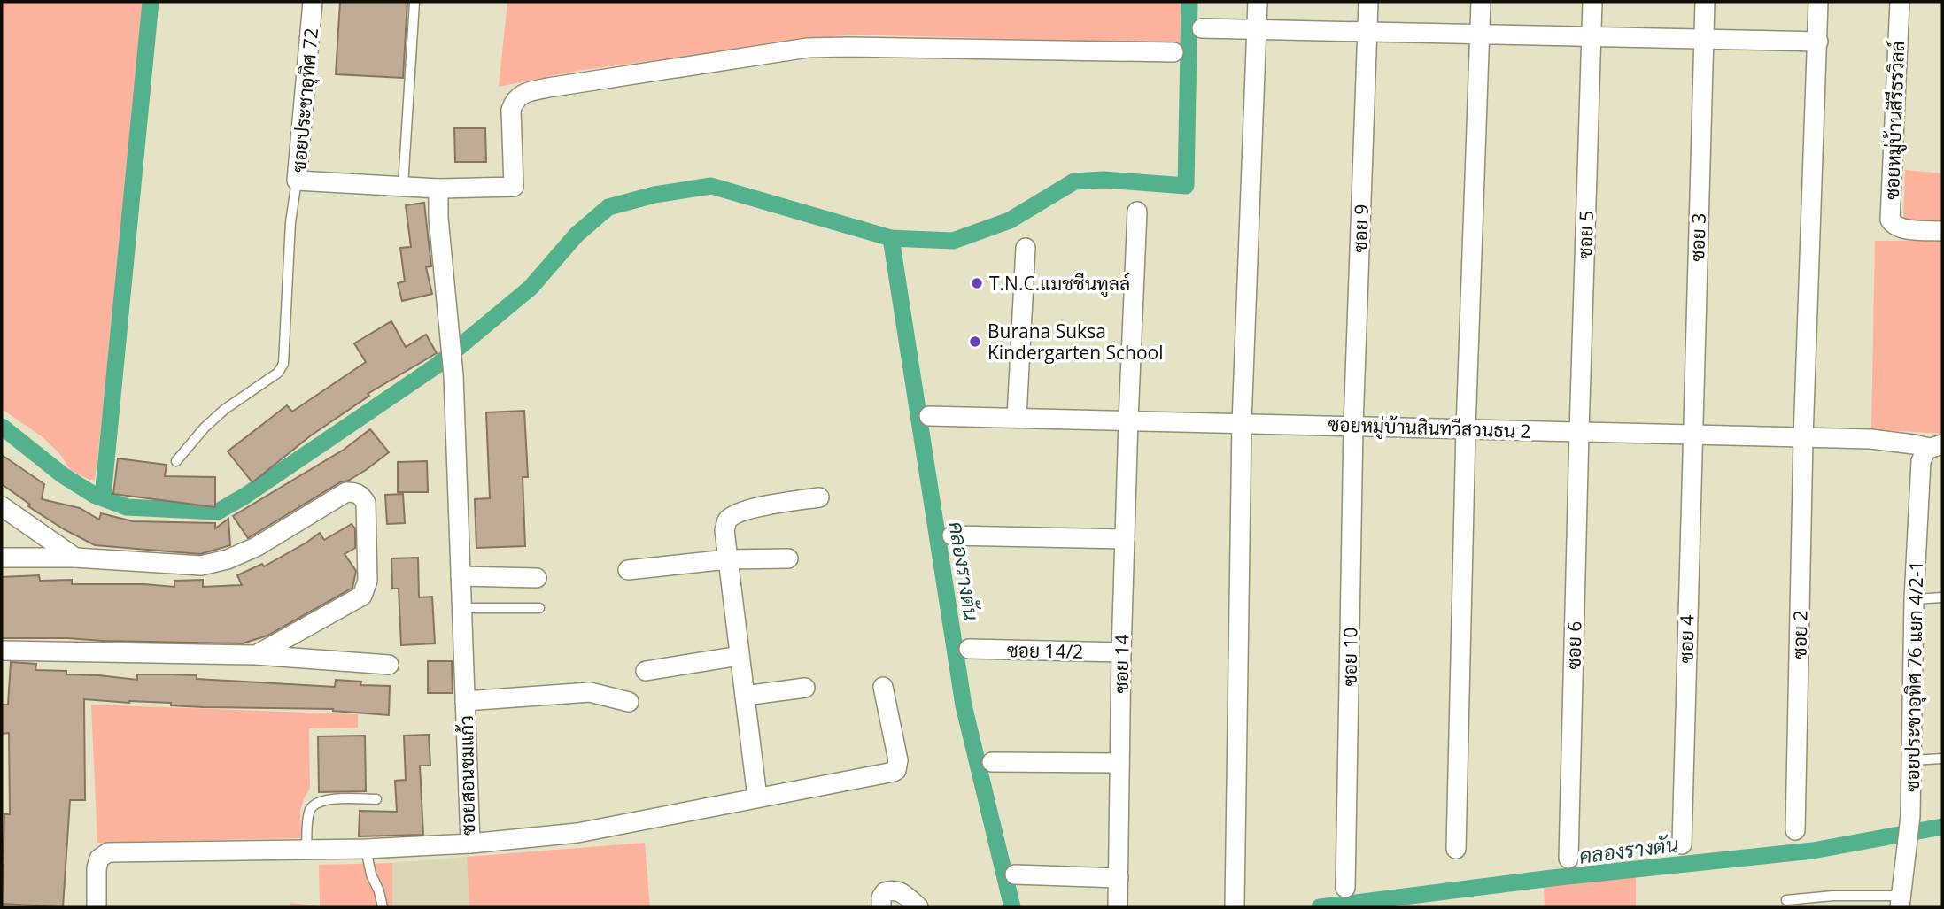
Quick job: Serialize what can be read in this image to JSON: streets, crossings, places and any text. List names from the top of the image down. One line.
{"streets":{"street":["ซอยประชาอุทิศ 72","ซอยหมู่บ้านสิรีธรวิลล์","ซอย 9","ซอย 5","ซอย 3","ซอยหมู่บ้านสินทวีสวนธน 2","ซอย 2","ซอย 4","ซอย 6","ซอย 14/2","ซอย 10","ซอย 14","ซอยประชาอุทิศ 76 แยก 4/2-1","ซอยสอนชมแก้ว"]},"crossings":[["ซอยประชาอุทิศ 72","ซอยสอนชมแก้ว"],["ซอย 9","ซอยหมู่บ้านสินทวีสวนธน 2"],["ซอย 9","ซอย 10"],["ซอย 5","ซอยหมู่บ้านสินทวีสวนธน 2"],["ซอย 5","ซอย 6"],["ซอย 3","ซอยหมู่บ้านสินทวีสวนธน 2"],["ซอย 3","ซอย 4"],["ซอยหมู่บ้านสินทวีสวนธน 2","ซอย 2"],["ซอยหมู่บ้านสินทวีสวนธน 2","ซอย 4"],["ซอยหมู่บ้านสินทวีสวนธน 2","ซอย 6"],["ซอยหมู่บ้านสินทวีสวนธน 2","ซอย 10"],["ซอยหมู่บ้านสินทวีสวนธน 2","ซอย 14"],["ซอยหมู่บ้านสินทวีสวนธน 2","ซอยประชาอุทิศ 76 แยก 4/2-1"],["ซอย 14/2","ซอย 14"]],"water":["คลองรางตัน"],"places":["T.N.C.แมชชีนทูลล์","Burana Suksa Kindergarten School"]}
